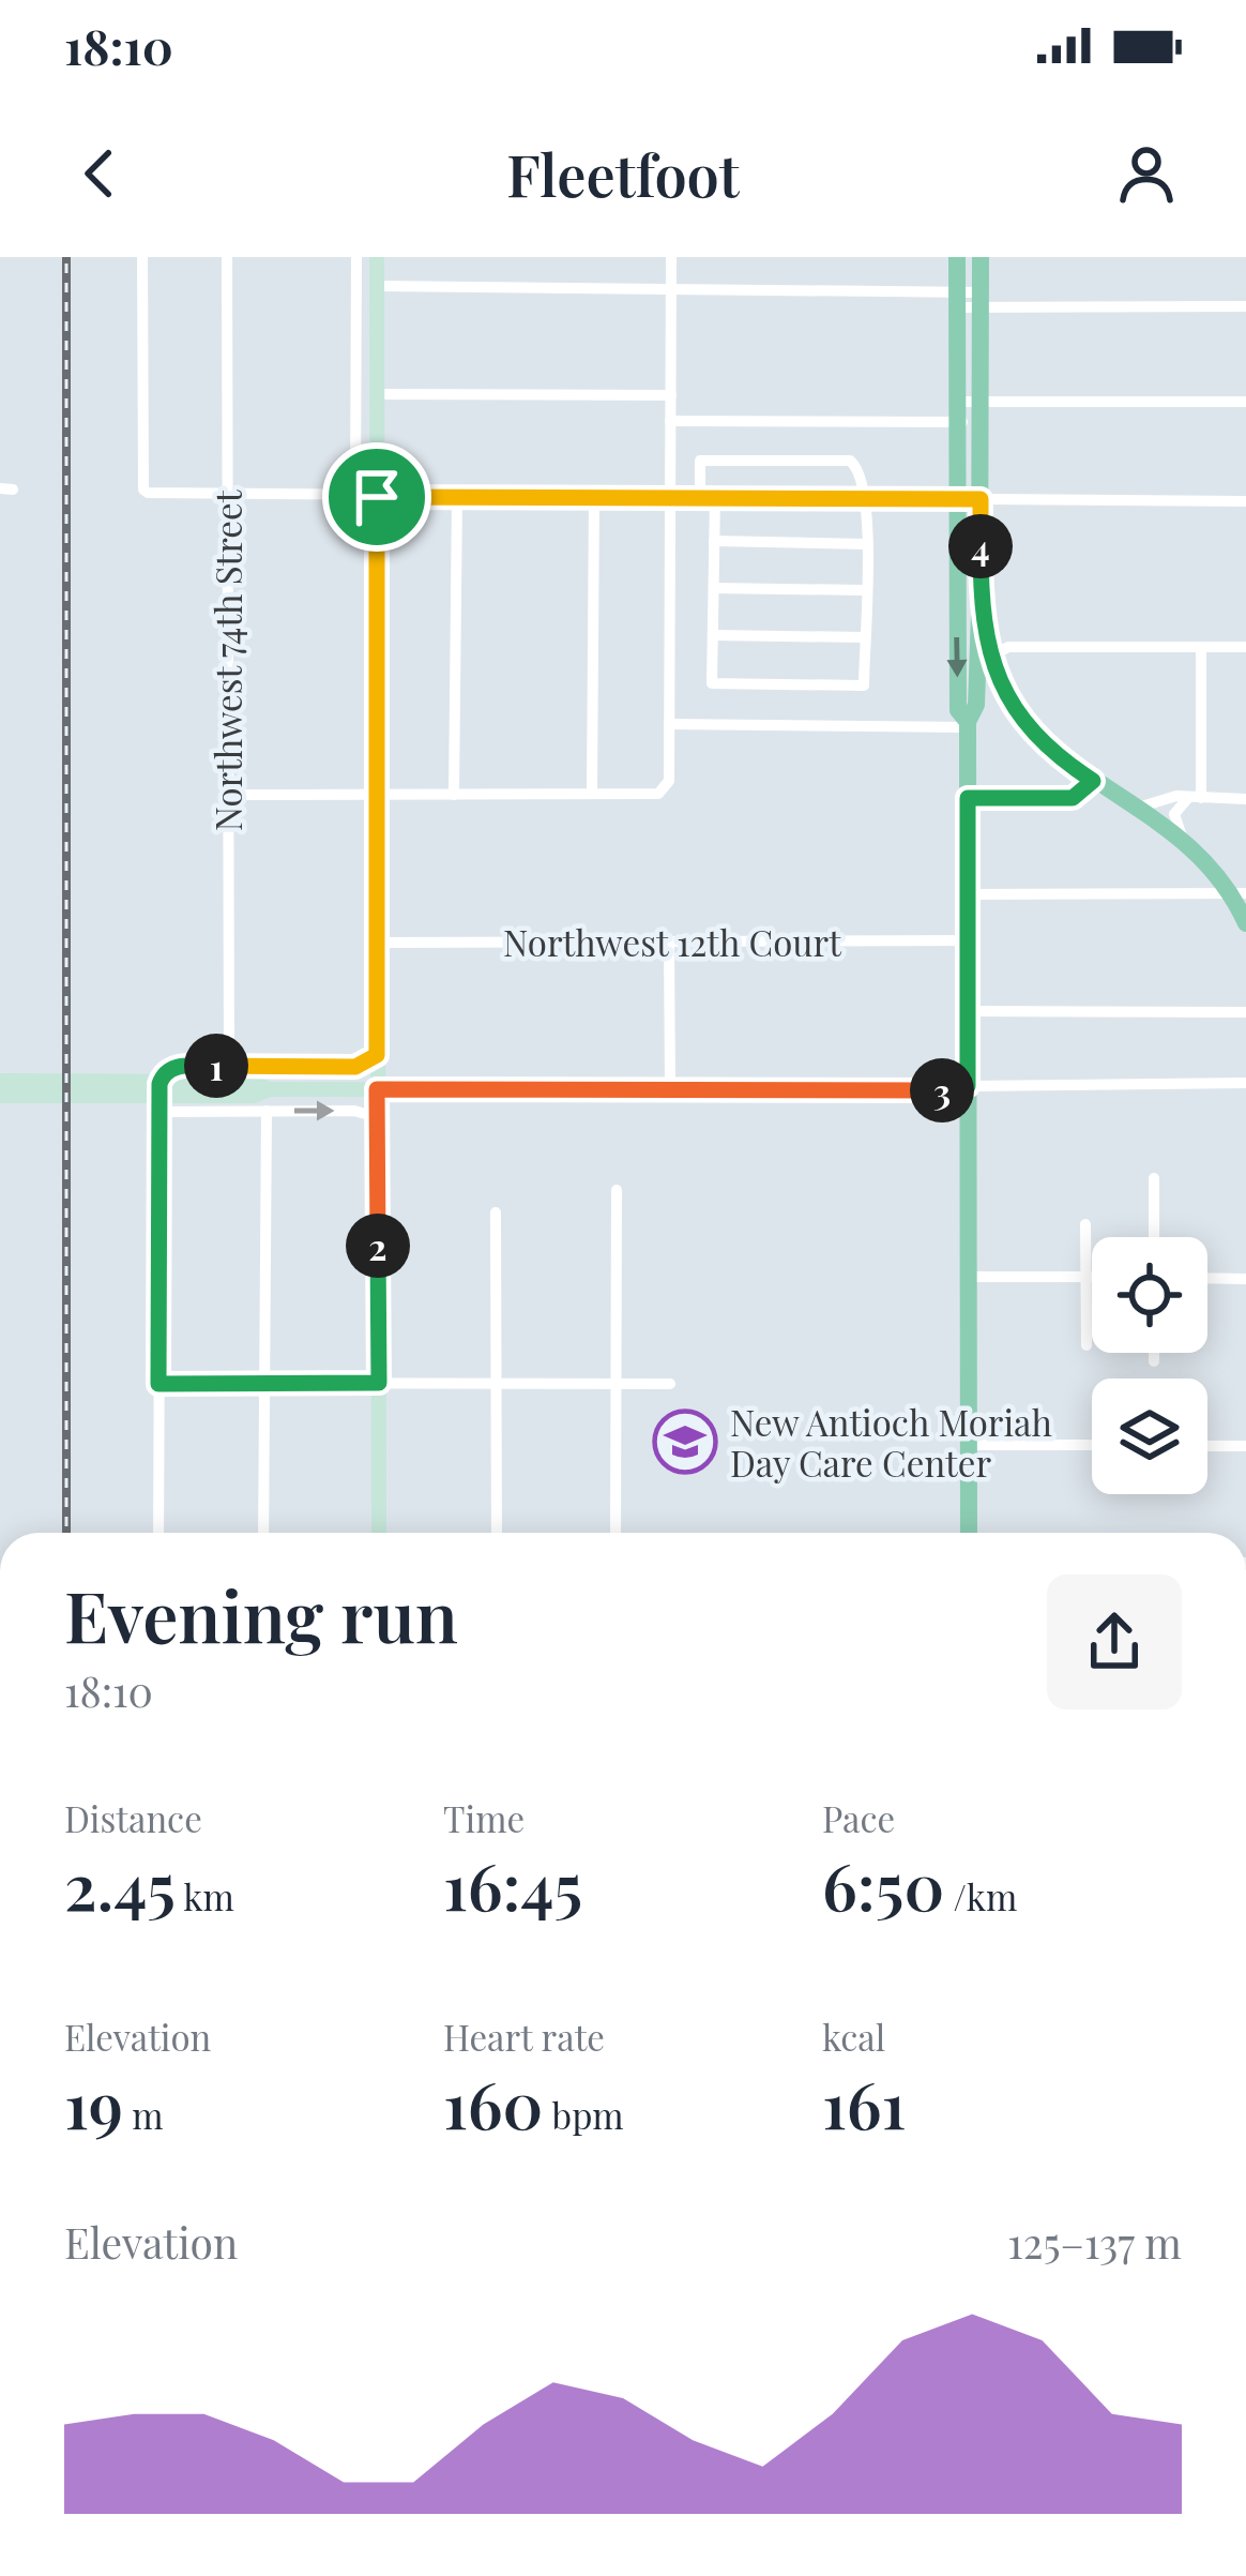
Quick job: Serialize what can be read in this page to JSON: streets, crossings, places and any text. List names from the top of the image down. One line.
{"streets":{"street":["Northwest 74th Street","Northwest 12th Court"]},"places":{"school or university":["New Antioch Moriah Day Care Center"]},"page":{"status":"18:10","header":"Fleetfoot","pins":["4","1","3","2"],"heading":["Evening run","18:10"],"stats":[["Distance","2.45 km"],["Time","16:45"],["Pace","6:50 /km"],["Elevation","19 m"],["Heart rate","160 bpm"],["kcal","161"]],"chart":["Elevation","125–137 m"]}}
